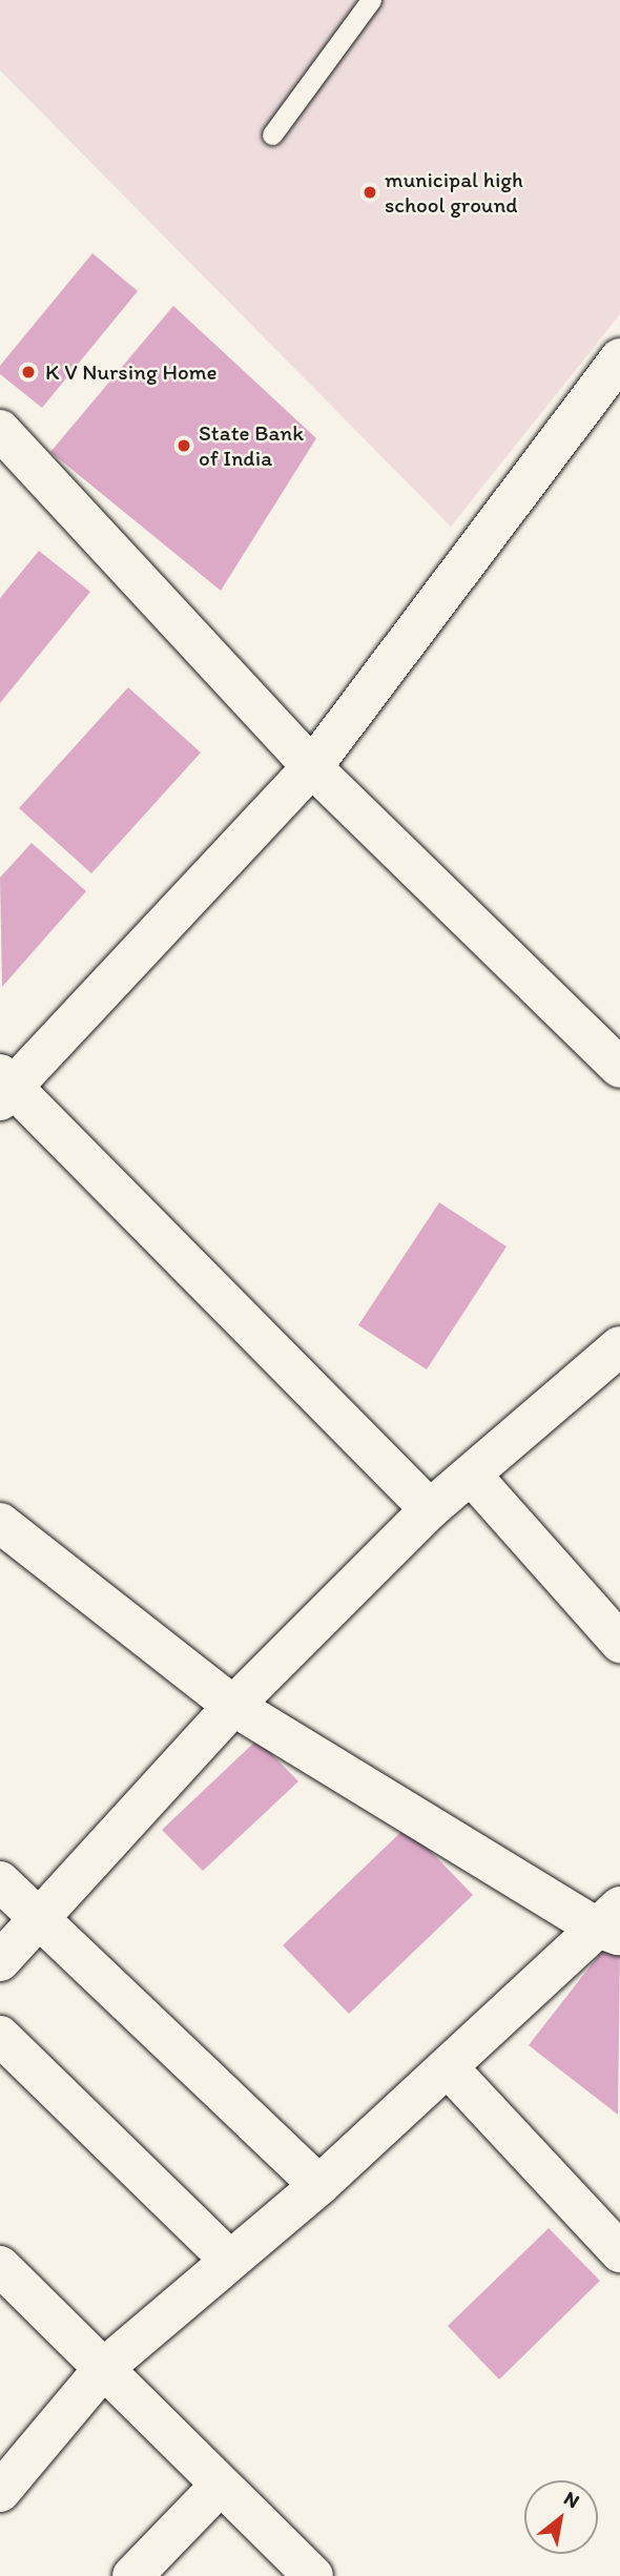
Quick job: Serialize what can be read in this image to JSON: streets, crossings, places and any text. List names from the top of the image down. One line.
{"places":["municipal high school ground","K V Nursing Home","State Bank of India"],"north":"top right"}
